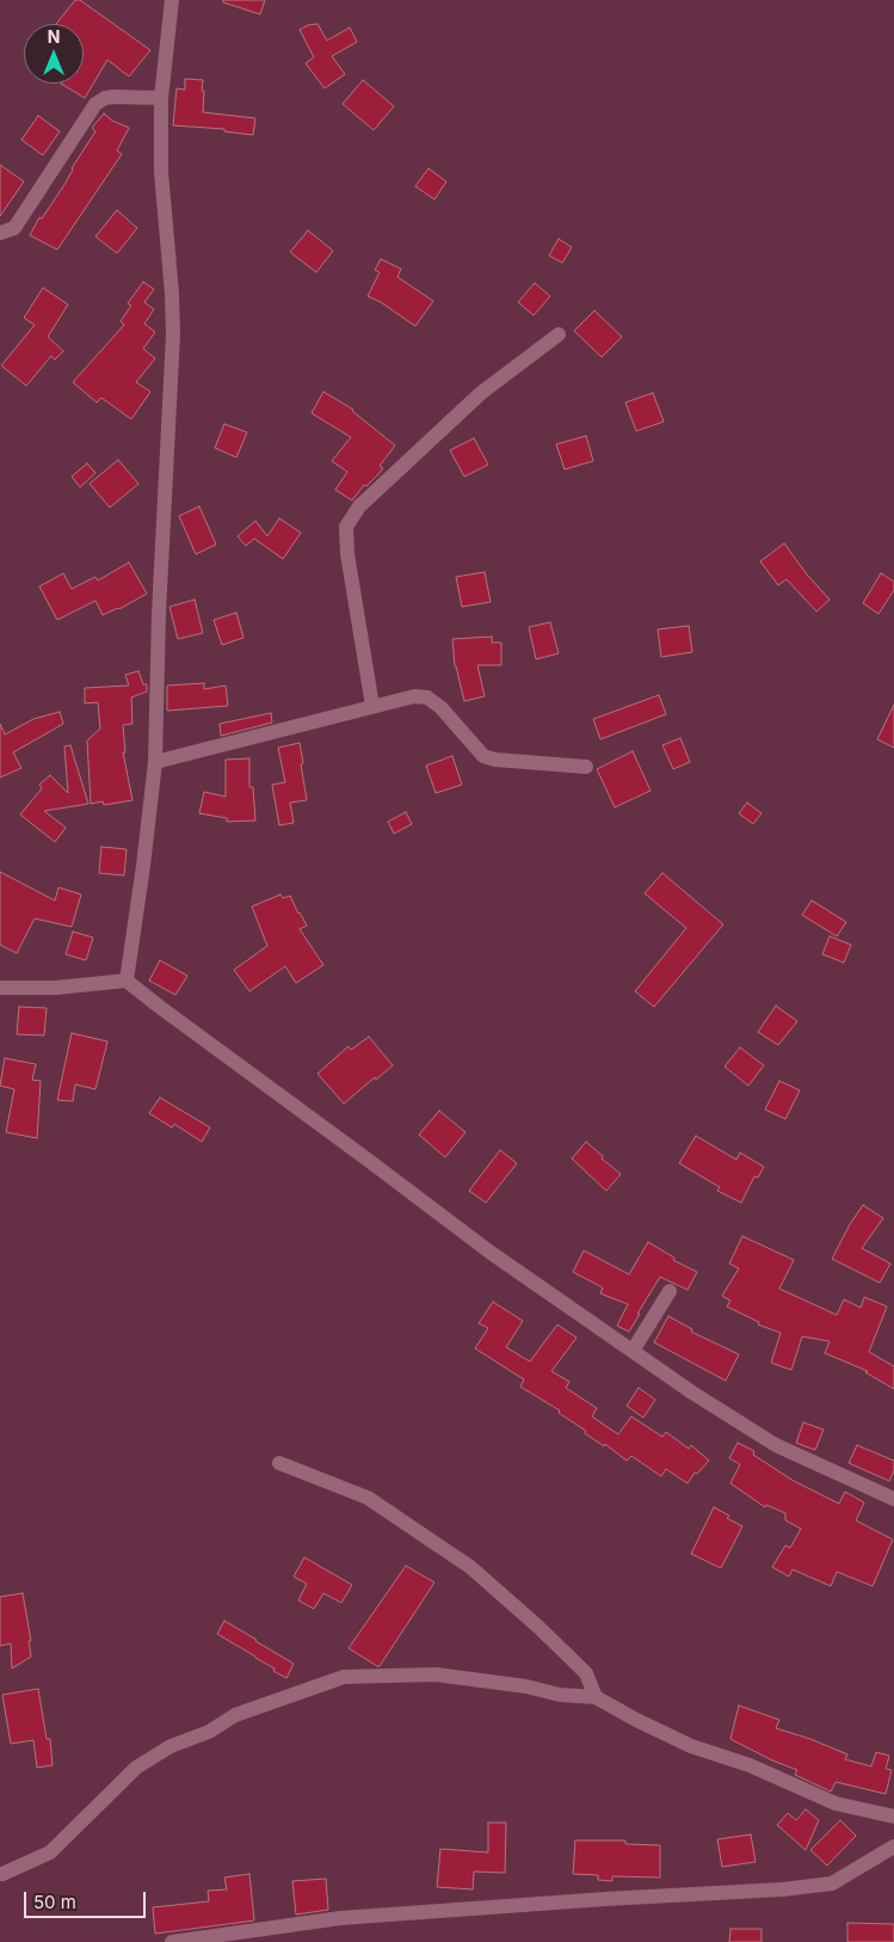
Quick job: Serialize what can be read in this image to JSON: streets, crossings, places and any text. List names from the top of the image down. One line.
{"scale_bar":"50 m","north":"top"}
